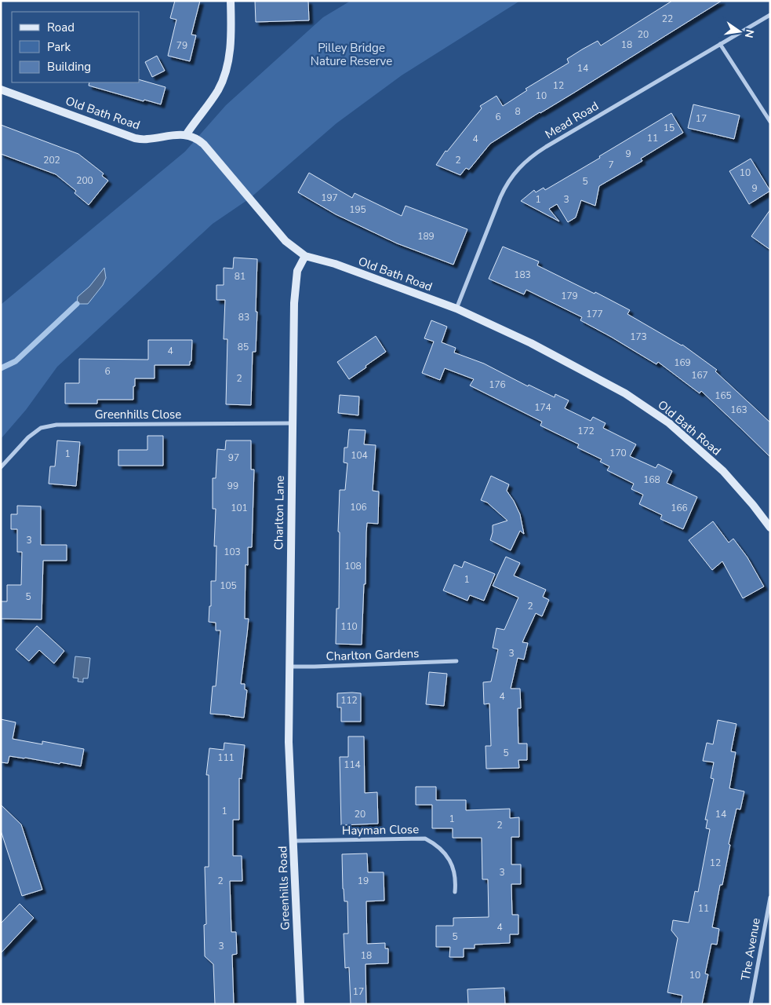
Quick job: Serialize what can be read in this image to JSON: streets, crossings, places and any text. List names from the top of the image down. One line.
{"streets":{"street":["Old Bath Road","Mead Road","Greenhills Close","Charlton Lane","Charlton Gardens","Hayman Close","Greenhills Road","The Avenue"]},"crossings":[["Old Bath Road","Mead Road"],["Old Bath Road","Charlton Lane"],["Greenhills Close","Charlton Lane"],["Charlton Lane","Charlton Gardens"],["Charlton Lane","Greenhills Road"],["Hayman Close","Greenhills Road"]],"parks":["Pilley Bridge Nature Reserve"],"house_numbers":["22","20","18","79","14","12","10","8","6","17","15","11","4","9","202","2","7","10","200","5","9","197","1","3","195","189","183","81","179","177","83","173","85","4","169","6","167","2","176","165","174","163","172","170","1","104","97","168","99","106","101","166","3","103","108","1","105","5","2","110","3","4","112","5","111","114","1","20","14","1","2","12","3","2","19","11","4","5","3","18","10","17"],"legend":["Road","Park","Building"],"north":"right"}
